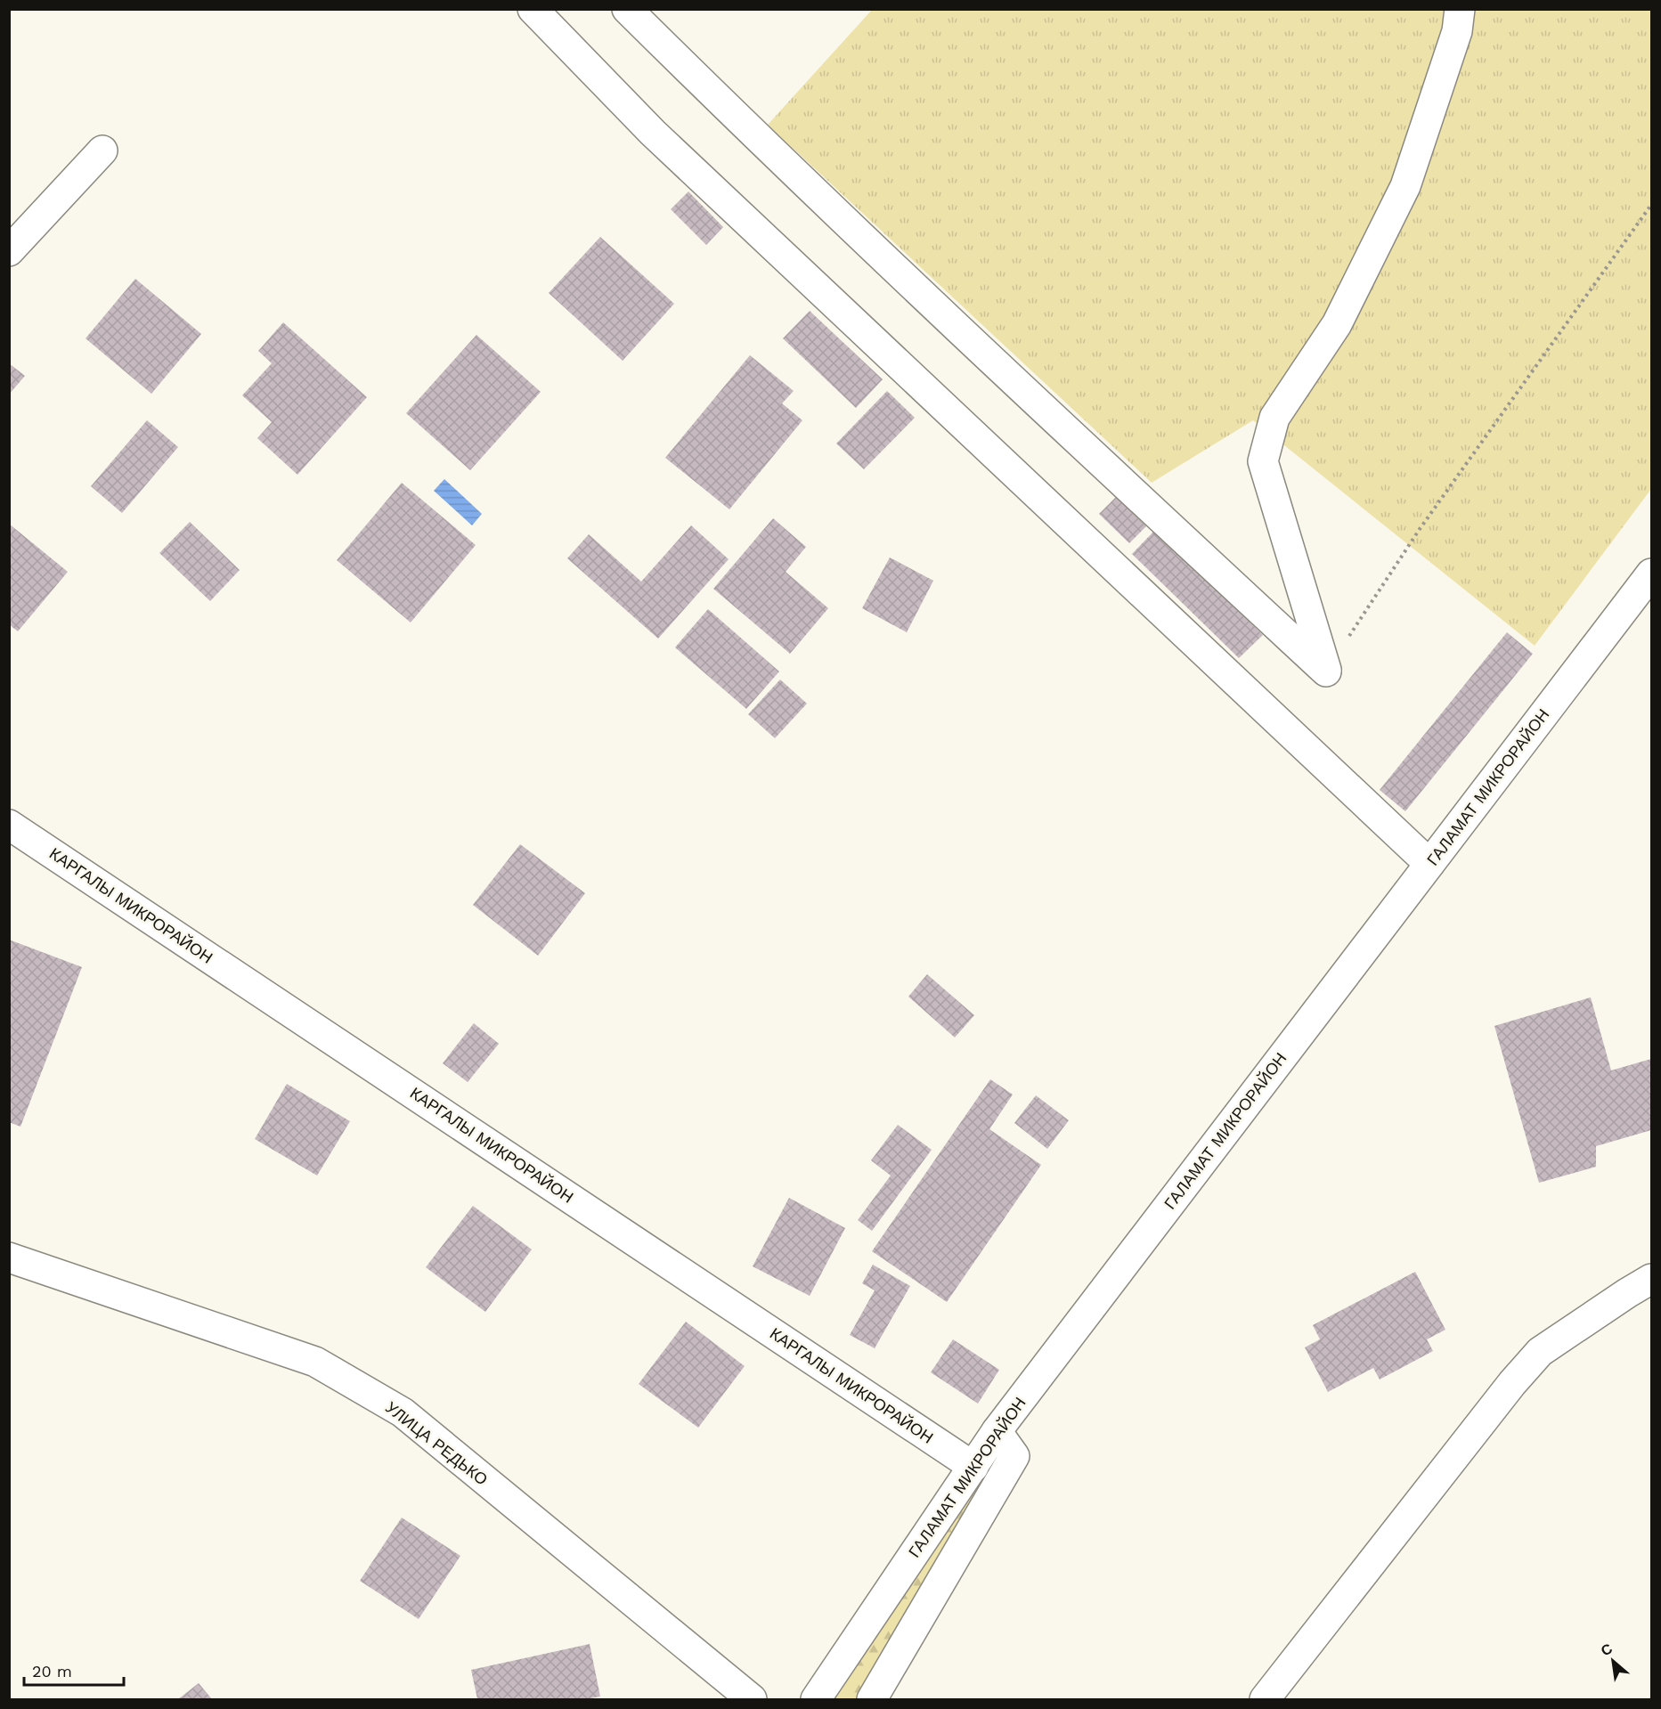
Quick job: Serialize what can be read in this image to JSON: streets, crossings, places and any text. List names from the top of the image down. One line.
{"streets":{"street":["ГАЛАМАТ МИКРОРАЙОН","КАРГАЛЫ МИКРОРАЙОН","УЛИЦА РЕДЬКО"]},"crossings":[["ГАЛАМАТ МИКРОРАЙОН","КАРГАЛЫ МИКРОРАЙОН"]],"scale_bar":"20 m","north":"top left"}
